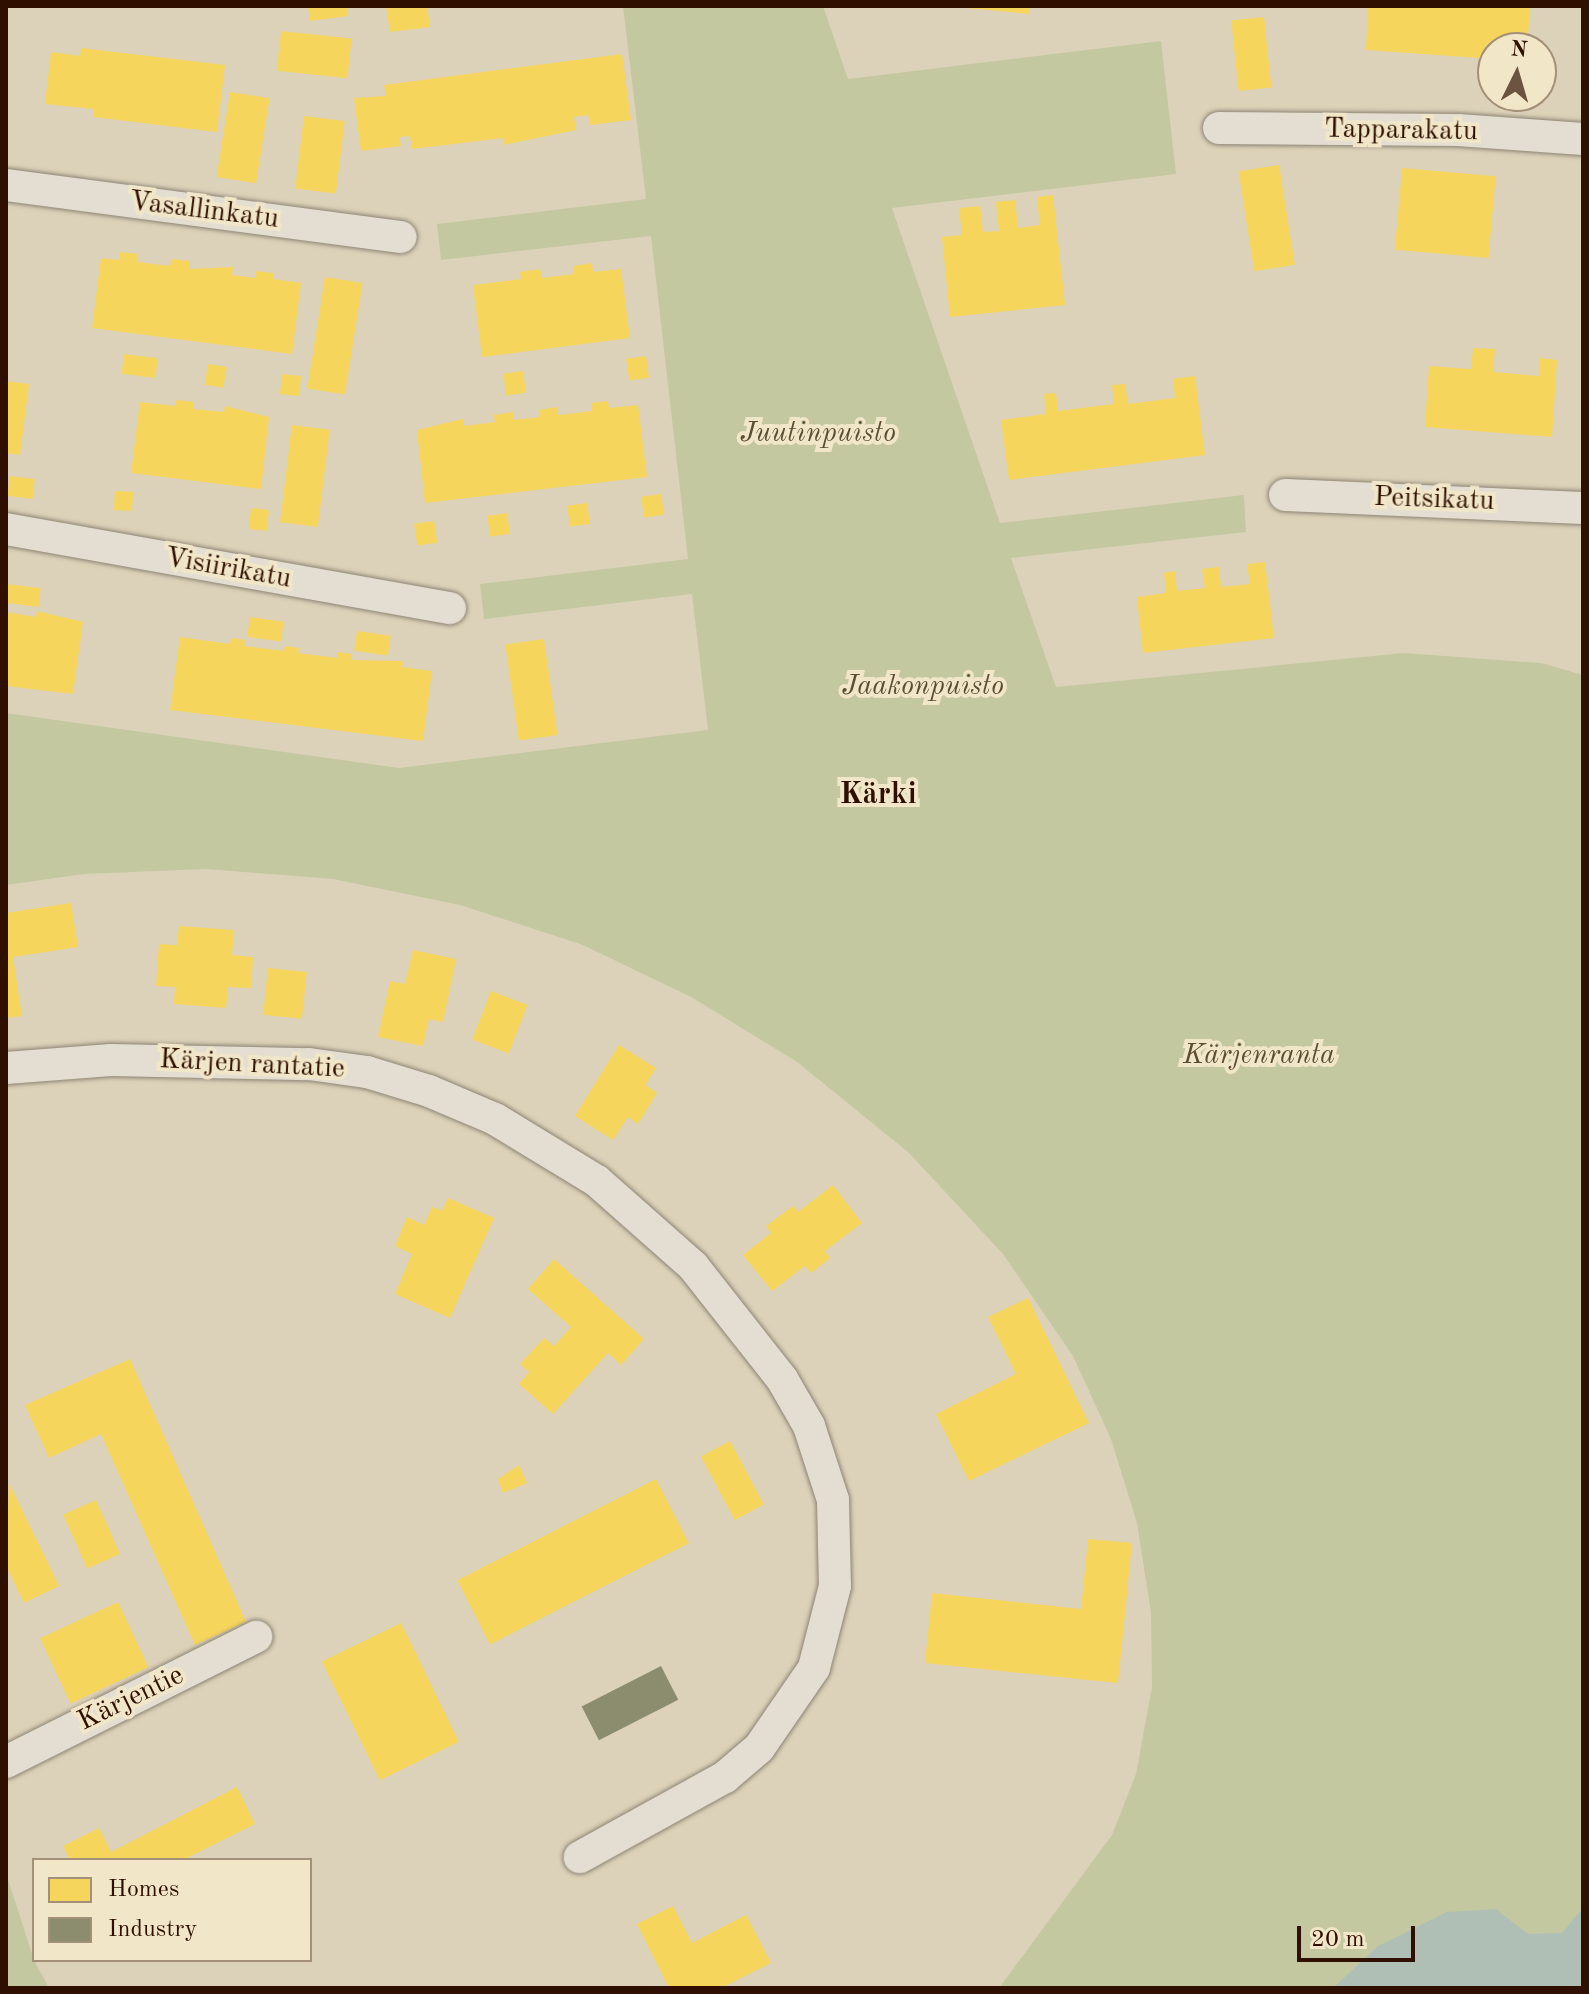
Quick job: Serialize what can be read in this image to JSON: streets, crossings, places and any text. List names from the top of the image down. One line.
{"streets":{"street":["Tapparakatu","Vasallinkatu","Peitsikatu","Visiirikatu","Kärjen rantatie","Kärjentie"]},"districts":["Kärki"],"parks":["Juutinpuisto","Jaakonpuisto","Kärjenranta"],"legend":["Homes","Industry"],"scale_bar":"20 m","north":"top"}
